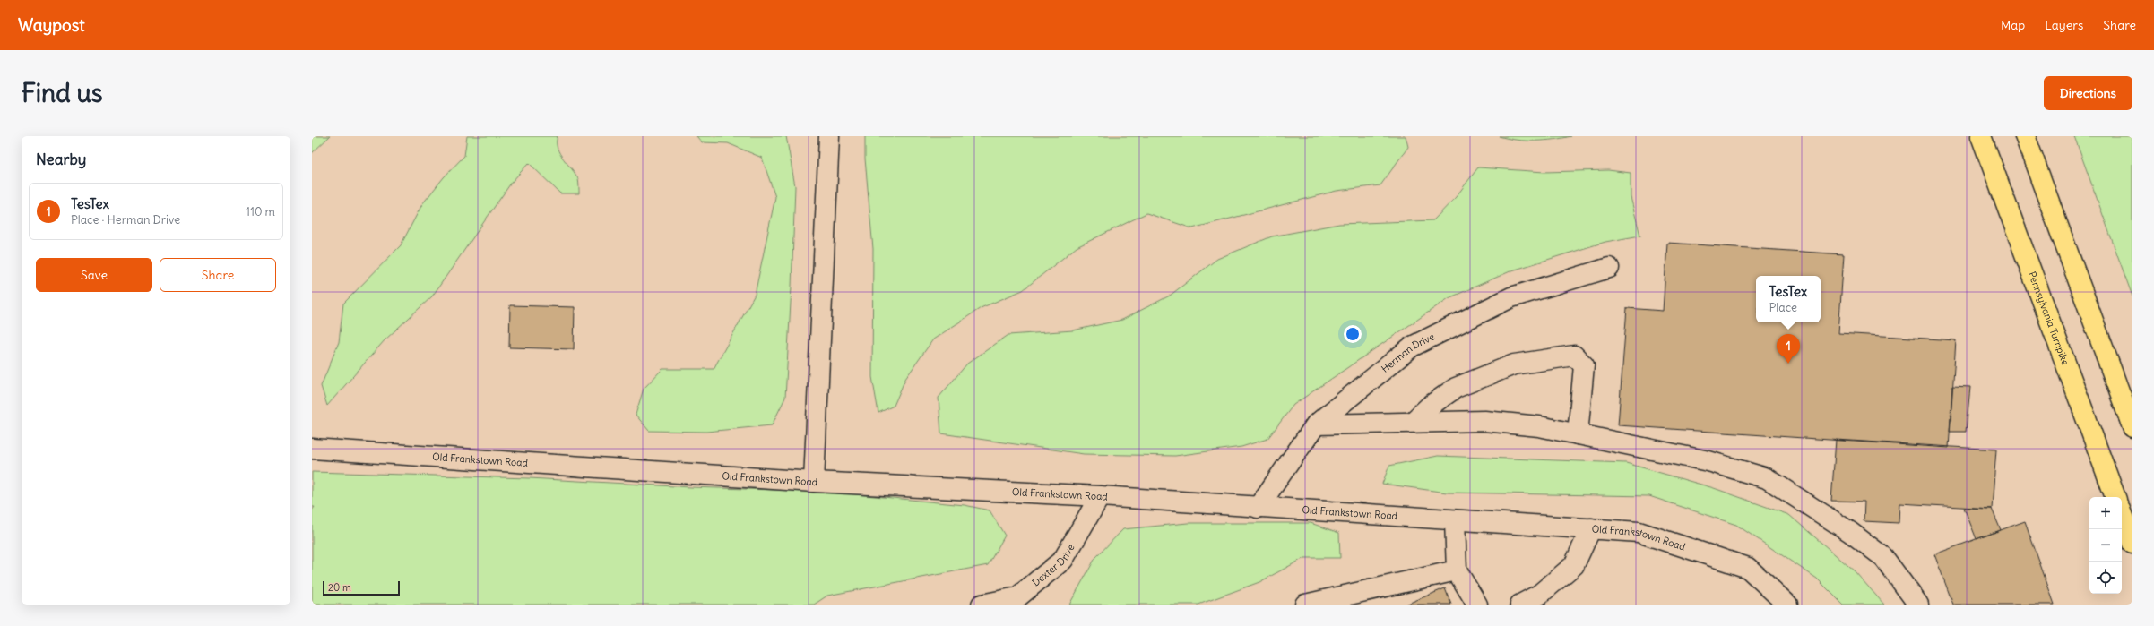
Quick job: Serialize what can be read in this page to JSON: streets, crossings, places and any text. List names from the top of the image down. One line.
{"streets":{"highway":["Pennsylvania Turnpike"],"street":["Herman Drive","Old Frankstown Road","Dexter Drive"]},"crossings":[["Herman Drive","Old Frankstown Road"],["Old Frankstown Road","Dexter Drive"]],"scale_bar":"20 m","page":{"header":"Waypost","nav":["Map","Layers","Share"],"buttons":["Directions",["Save","Share"]],"title":"Find us","heading":"Nearby","list":[{"mark":"1","name":"TesTex","note":"Place · Herman Drive","value":"110 m"}],"popup":["TesTex","Place"],"pins":"1","map_buttons":["+","−"],"scale":"20 m"}}
